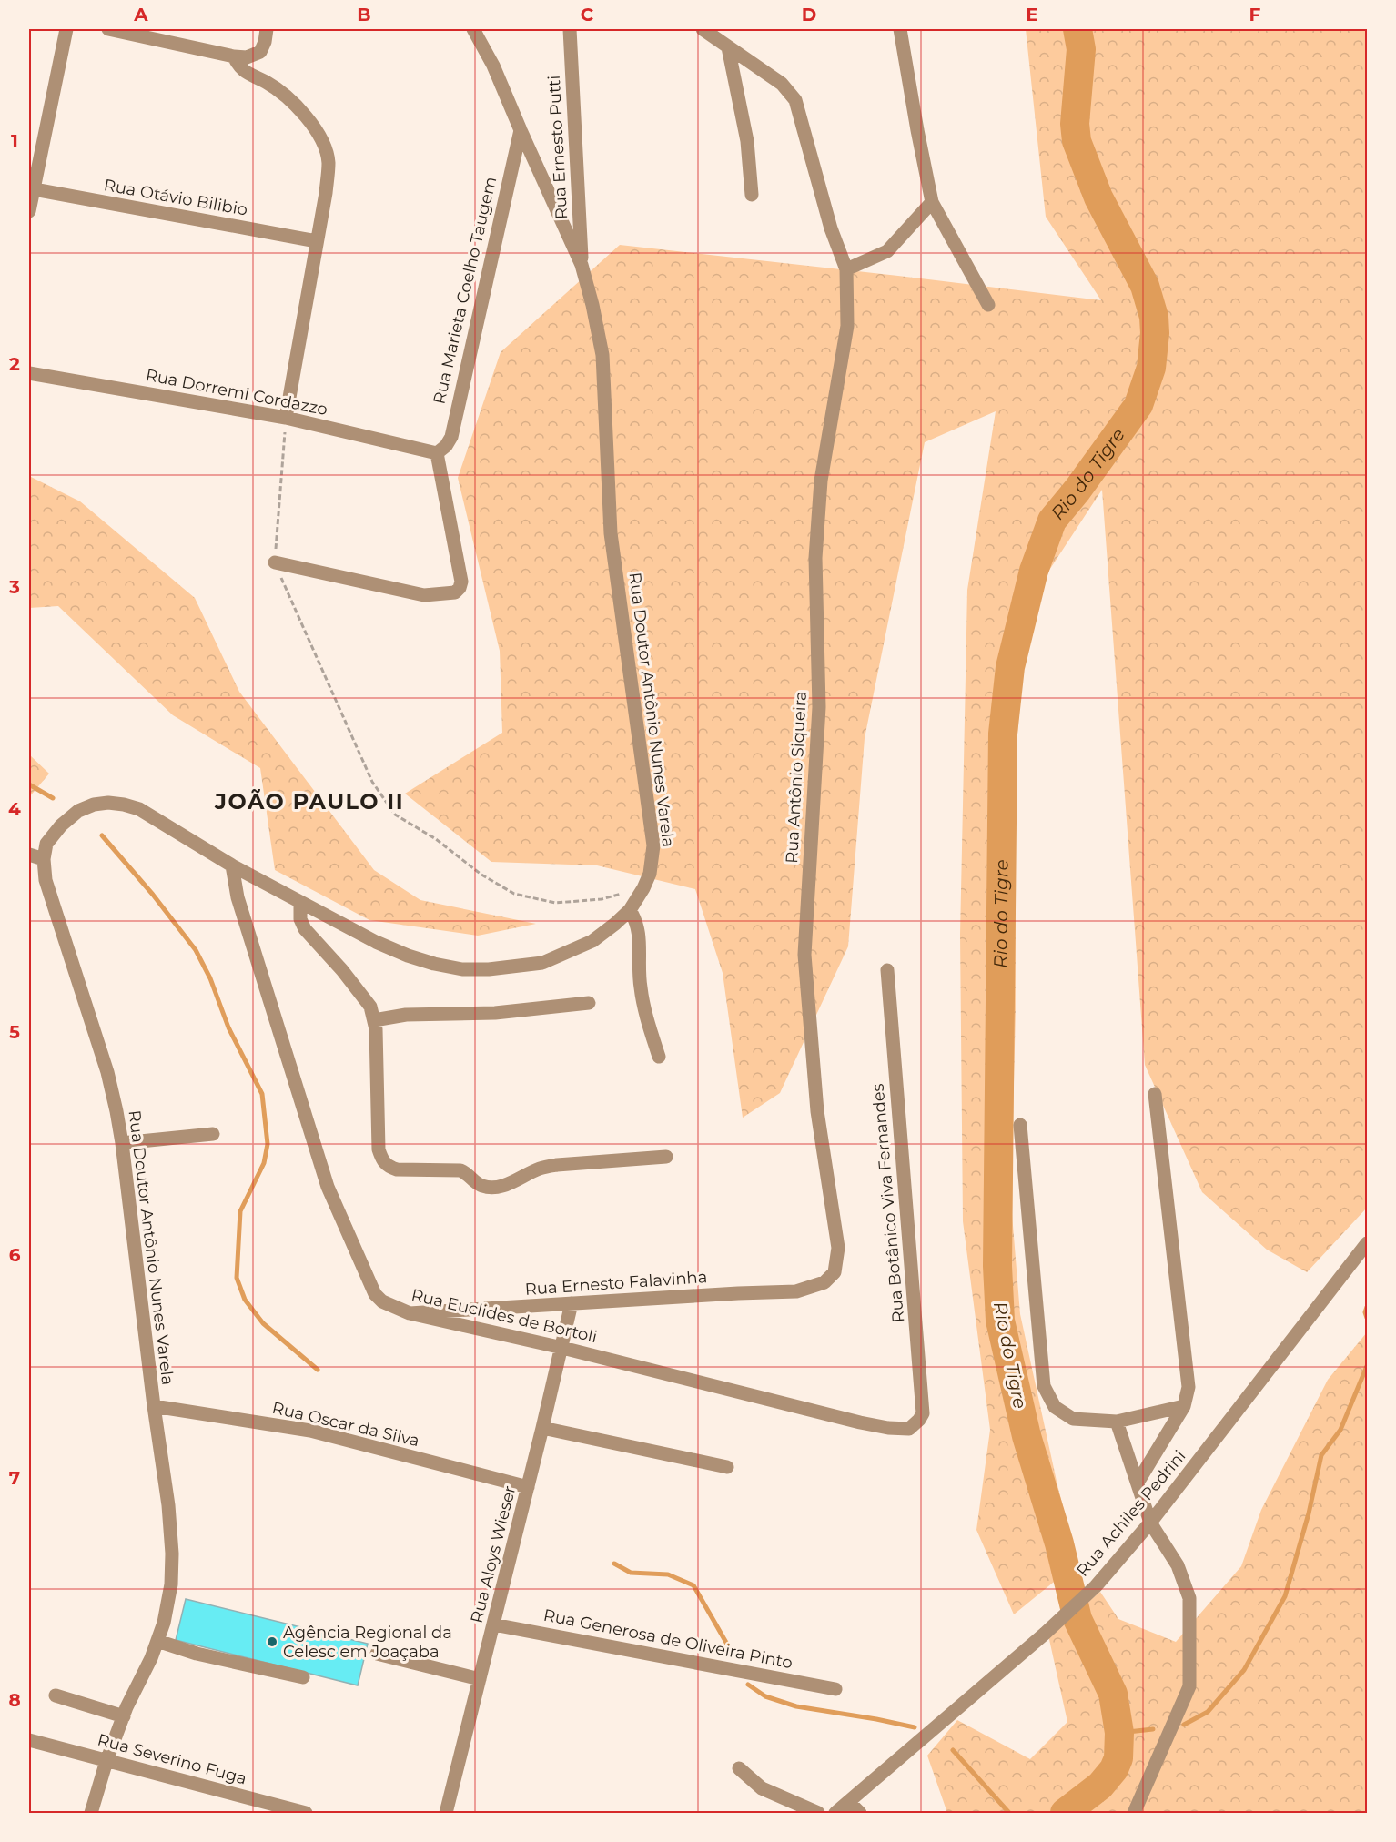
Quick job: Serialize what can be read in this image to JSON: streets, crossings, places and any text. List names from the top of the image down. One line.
{"streets":{"street":["Rua Ernesto Putti","Rua Otávio Bilibio","Rua Marieta Coelho Taugem","Rua Dorremi Cordazzo","Rua Doutor Antônio Nunes Varela","Rua Antônio Siqueira","Rua Botânico Viva Fernandes","Rua Ernesto Falavinha","Rua Euclides de Bortoli","Rua Oscar da Silva","Rua Achiles Pedrini","Rua Aloys Wieser","Rua Generosa de Oliveira Pinto","Rua Severino Fuga"]},"crossings":[["Rua Ernesto Putti","Rua Doutor Antônio Nunes Varela"],["Rua Marieta Coelho Taugem","Rua Dorremi Cordazzo"],["Rua Marieta Coelho Taugem","Rua Doutor Antônio Nunes Varela"],["Rua Doutor Antônio Nunes Varela","Rua Euclides de Bortoli"],["Rua Doutor Antônio Nunes Varela","Rua Oscar da Silva"],["Rua Doutor Antônio Nunes Varela","Rua Severino Fuga"],["Rua Antônio Siqueira","Rua Ernesto Falavinha"],["Rua Botânico Viva Fernandes","Rua Euclides de Bortoli"],["Rua Ernesto Falavinha","Rua Euclides de Bortoli"],["Rua Ernesto Falavinha","Rua Aloys Wieser"],["Rua Euclides de Bortoli","Rua Aloys Wieser"],["Rua Oscar da Silva","Rua Aloys Wieser"],["Rua Aloys Wieser","Rua Generosa de Oliveira Pinto"]],"districts":["JOÃO PAULO II"],"water":["Rio do Tigre"],"places":["Agência Regional da Celesc em Joaçaba"],"grid":{"columns":["A","B","C","D","E","F"],"rows":["1","2","3","4","5","6","7","8"]}}
